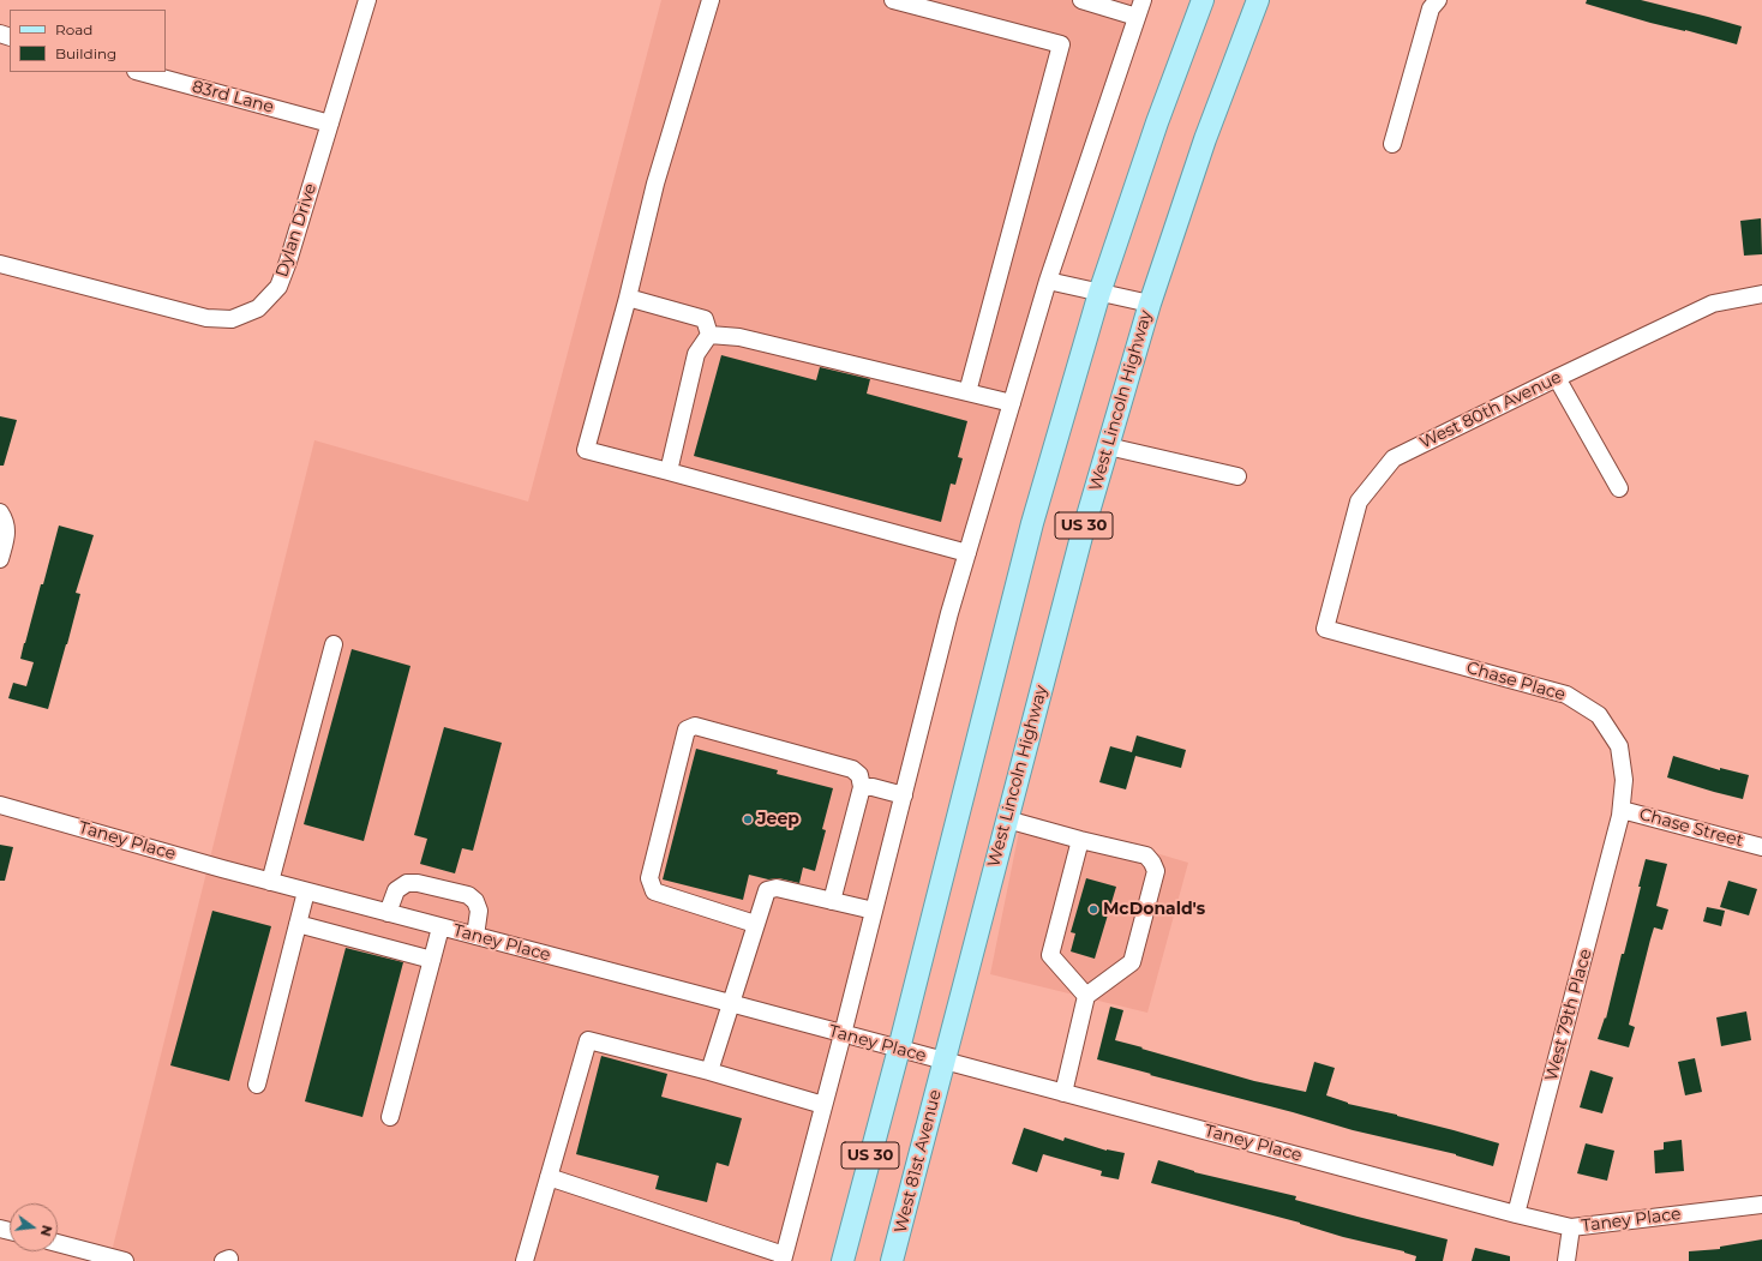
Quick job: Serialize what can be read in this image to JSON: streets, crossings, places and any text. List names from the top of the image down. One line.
{"streets":{"main road":["West Lincoln Highway","US 30","West 81st Avenue"],"street":["83rd Lane","Dylan Drive","West 80th Avenue","Chase Place","Chase Street","Taney Place","West 79th Place"]},"crossings":[["83rd Lane","Dylan Drive"],["West Lincoln Highway","Taney Place"],["West Lincoln Highway","West 81st Avenue"],["West 80th Avenue","Chase Place"],["US 30","Taney Place"],["Chase Place","Chase Street"],["Chase Place","West 79th Place"],["Chase Street","West 79th Place"],["Taney Place","West 79th Place"],["Taney Place","West 81st Avenue"]],"places":["Jeep","McDonald's"],"legend":["Road","Building"],"north":"right"}
